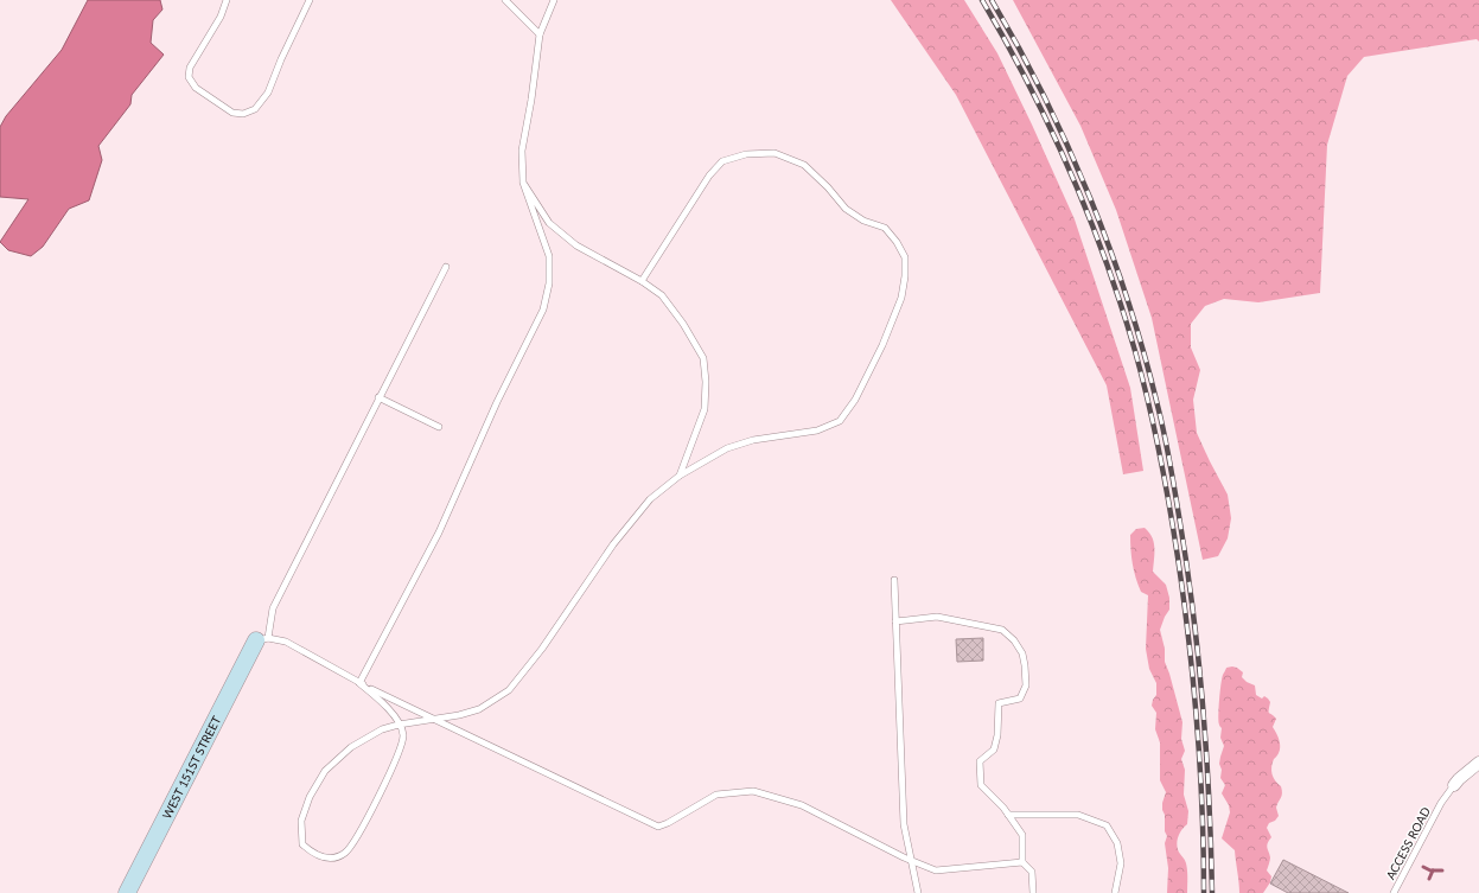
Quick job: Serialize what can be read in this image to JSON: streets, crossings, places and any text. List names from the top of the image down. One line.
{"streets":{"street":["WEST 151ST STREET"],"lane":["ACCESS ROAD"]}}
